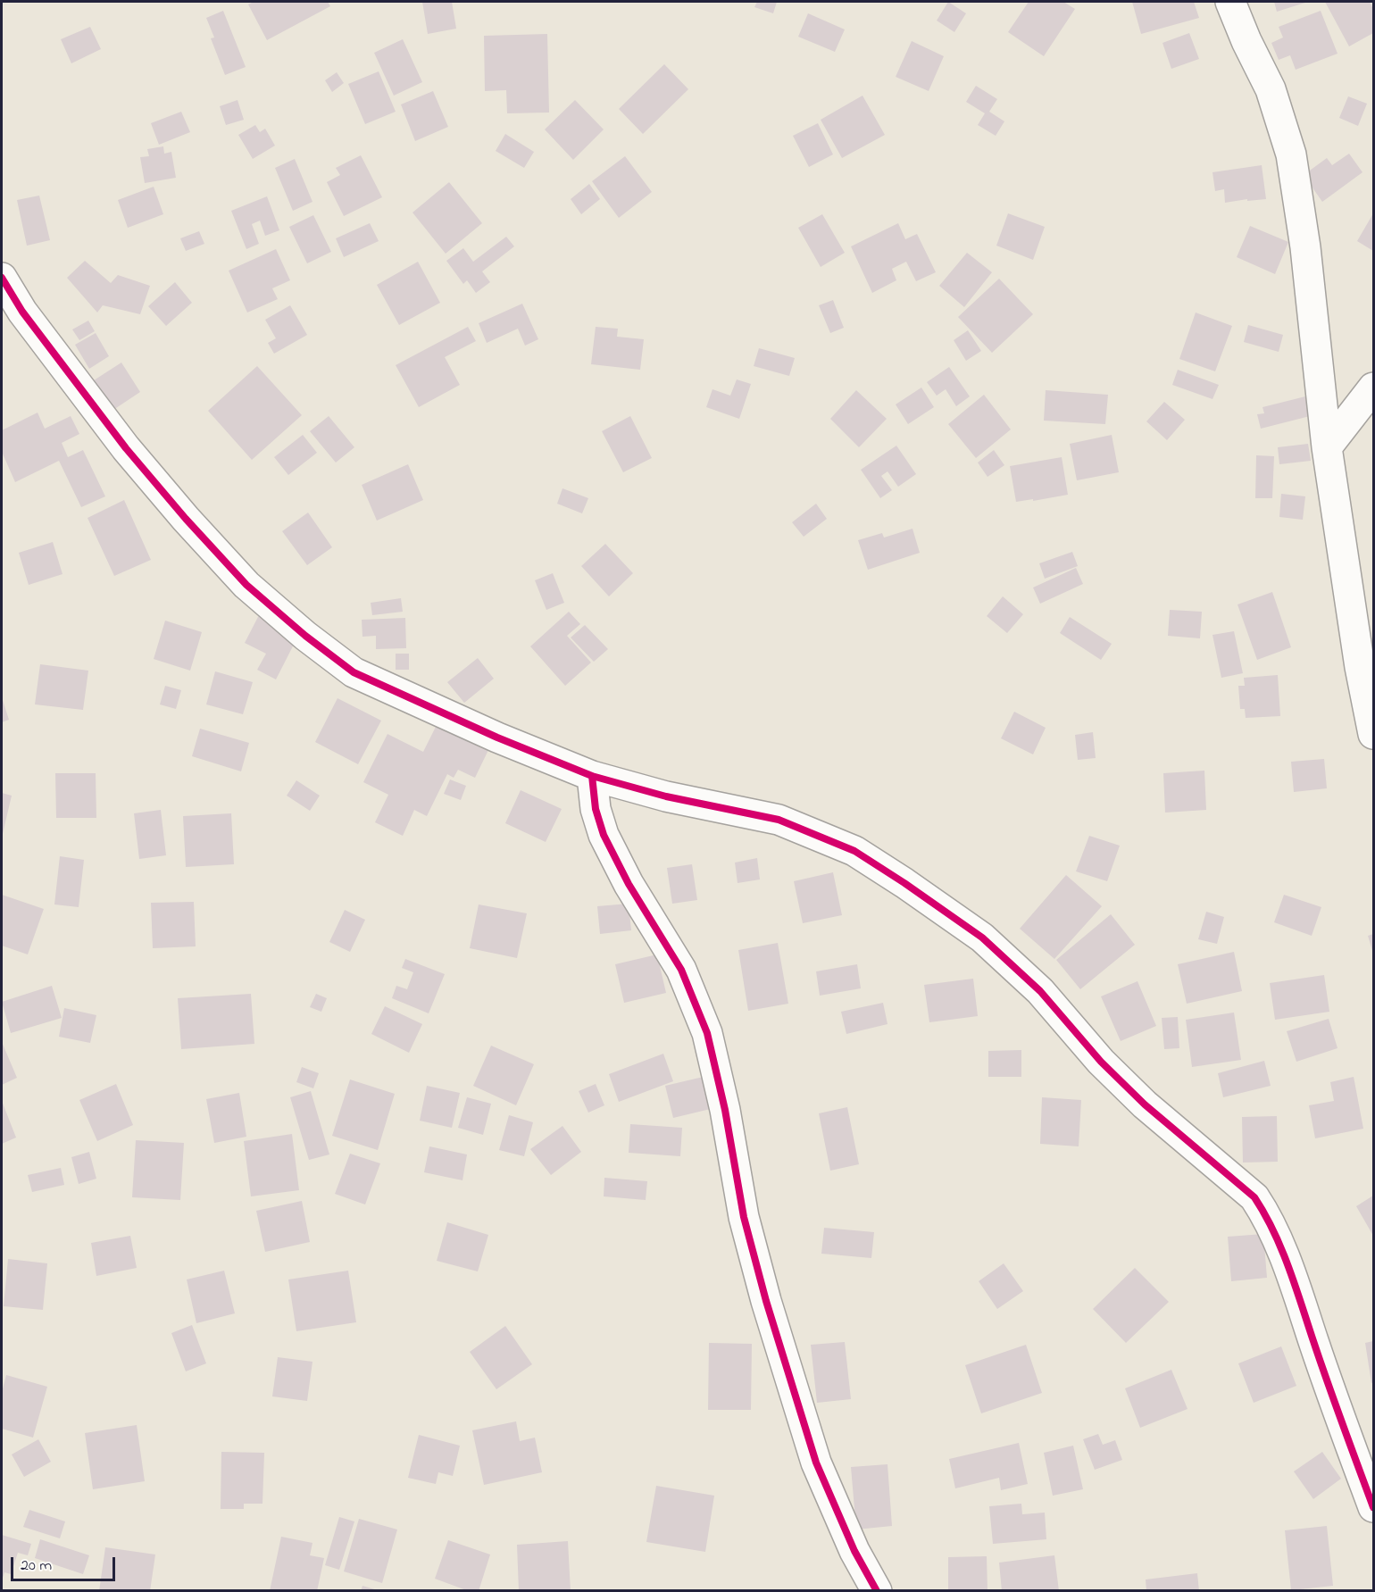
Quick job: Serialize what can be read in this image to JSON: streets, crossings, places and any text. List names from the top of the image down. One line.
{"scale_bar":"20 m"}
